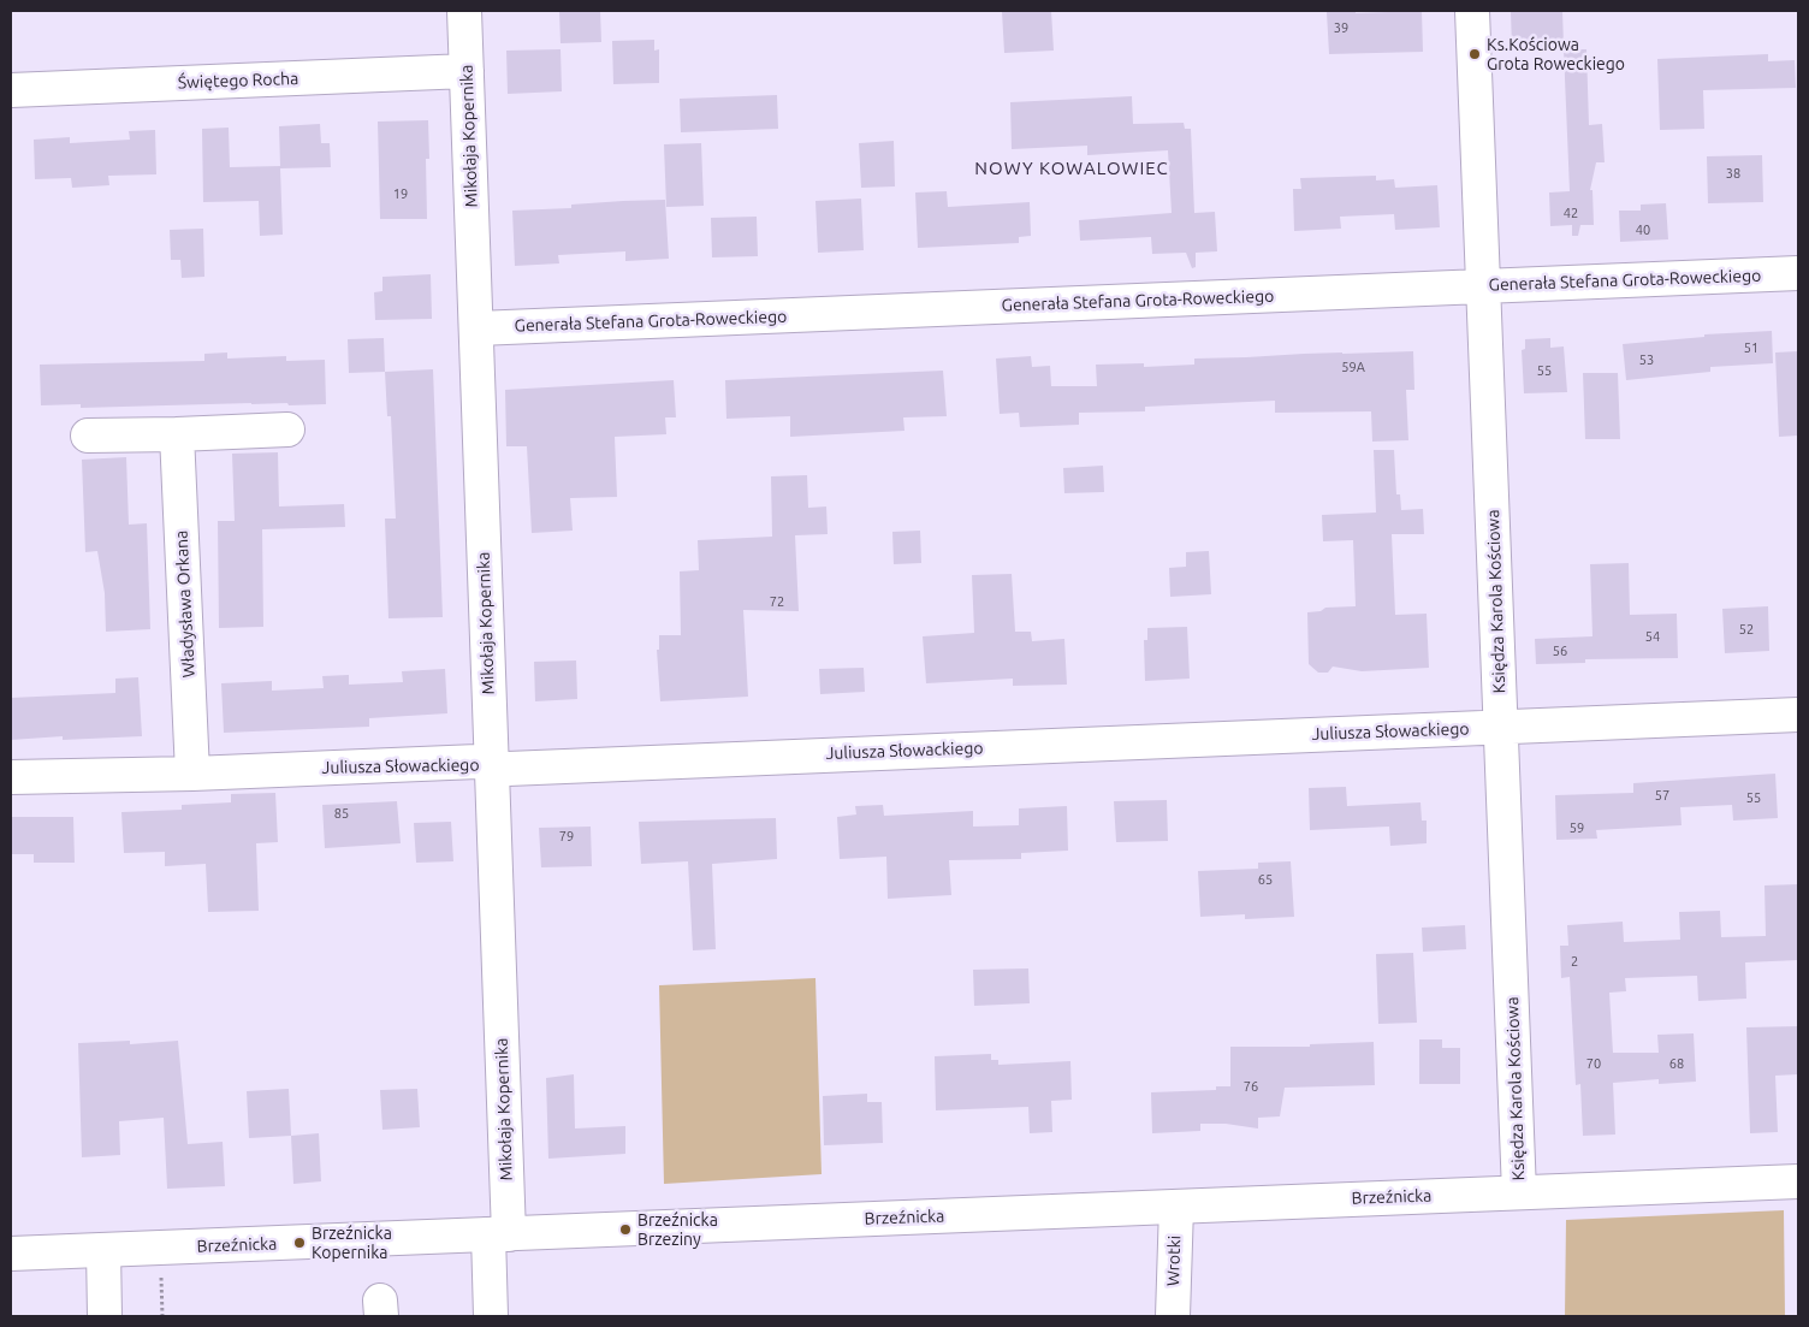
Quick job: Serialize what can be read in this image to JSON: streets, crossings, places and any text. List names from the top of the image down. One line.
{"streets":{"street":["Świętego Rocha","Mikołaja Kopernika","Generała Stefana Grota-Roweckiego","Księdza Karola Kościowa","Władysława Orkana","Juliusza Słowackiego","Brzeźnicka","Wrotki"]},"crossings":[["Świętego Rocha","Mikołaja Kopernika"],["Mikołaja Kopernika","Generała Stefana Grota-Roweckiego"],["Mikołaja Kopernika","Juliusza Słowackiego"],["Mikołaja Kopernika","Brzeźnicka"],["Generała Stefana Grota-Roweckiego","Księdza Karola Kościowa"],["Księdza Karola Kościowa","Juliusza Słowackiego"],["Księdza Karola Kościowa","Brzeźnicka"],["Władysława Orkana","Juliusza Słowackiego"],["Brzeźnicka","Wrotki"]],"districts":["NOWY KOWALOWIEC"],"places":["Ks.Kościowa Grota Roweckiego","Brzeźnicka Brzeziny","Brzeźnicka Kopernika"],"house_numbers":["39","38","19","42","40","51","53","59A","55","72","52","54","56","57","55","85","59","79","65","2","70","68","76"]}
